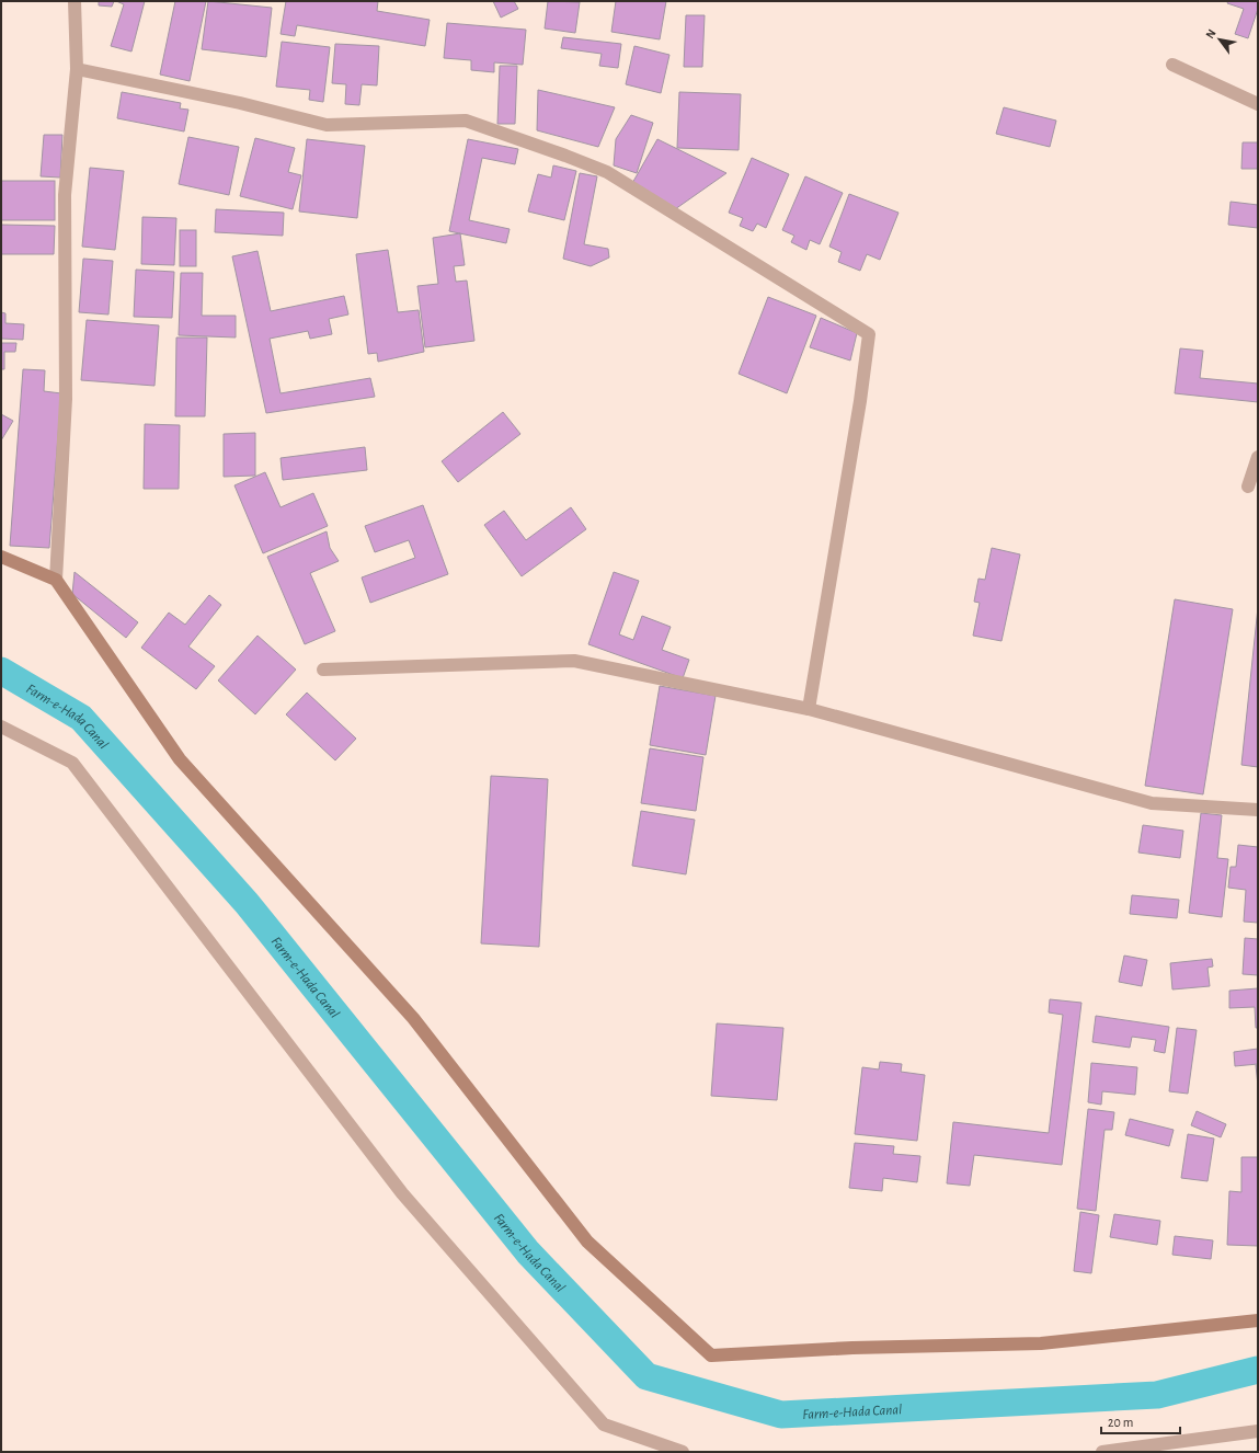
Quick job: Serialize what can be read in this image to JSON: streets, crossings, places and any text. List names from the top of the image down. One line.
{"water":["Farm-e-Hada Canal"],"scale_bar":"20 m","north":"top left"}
